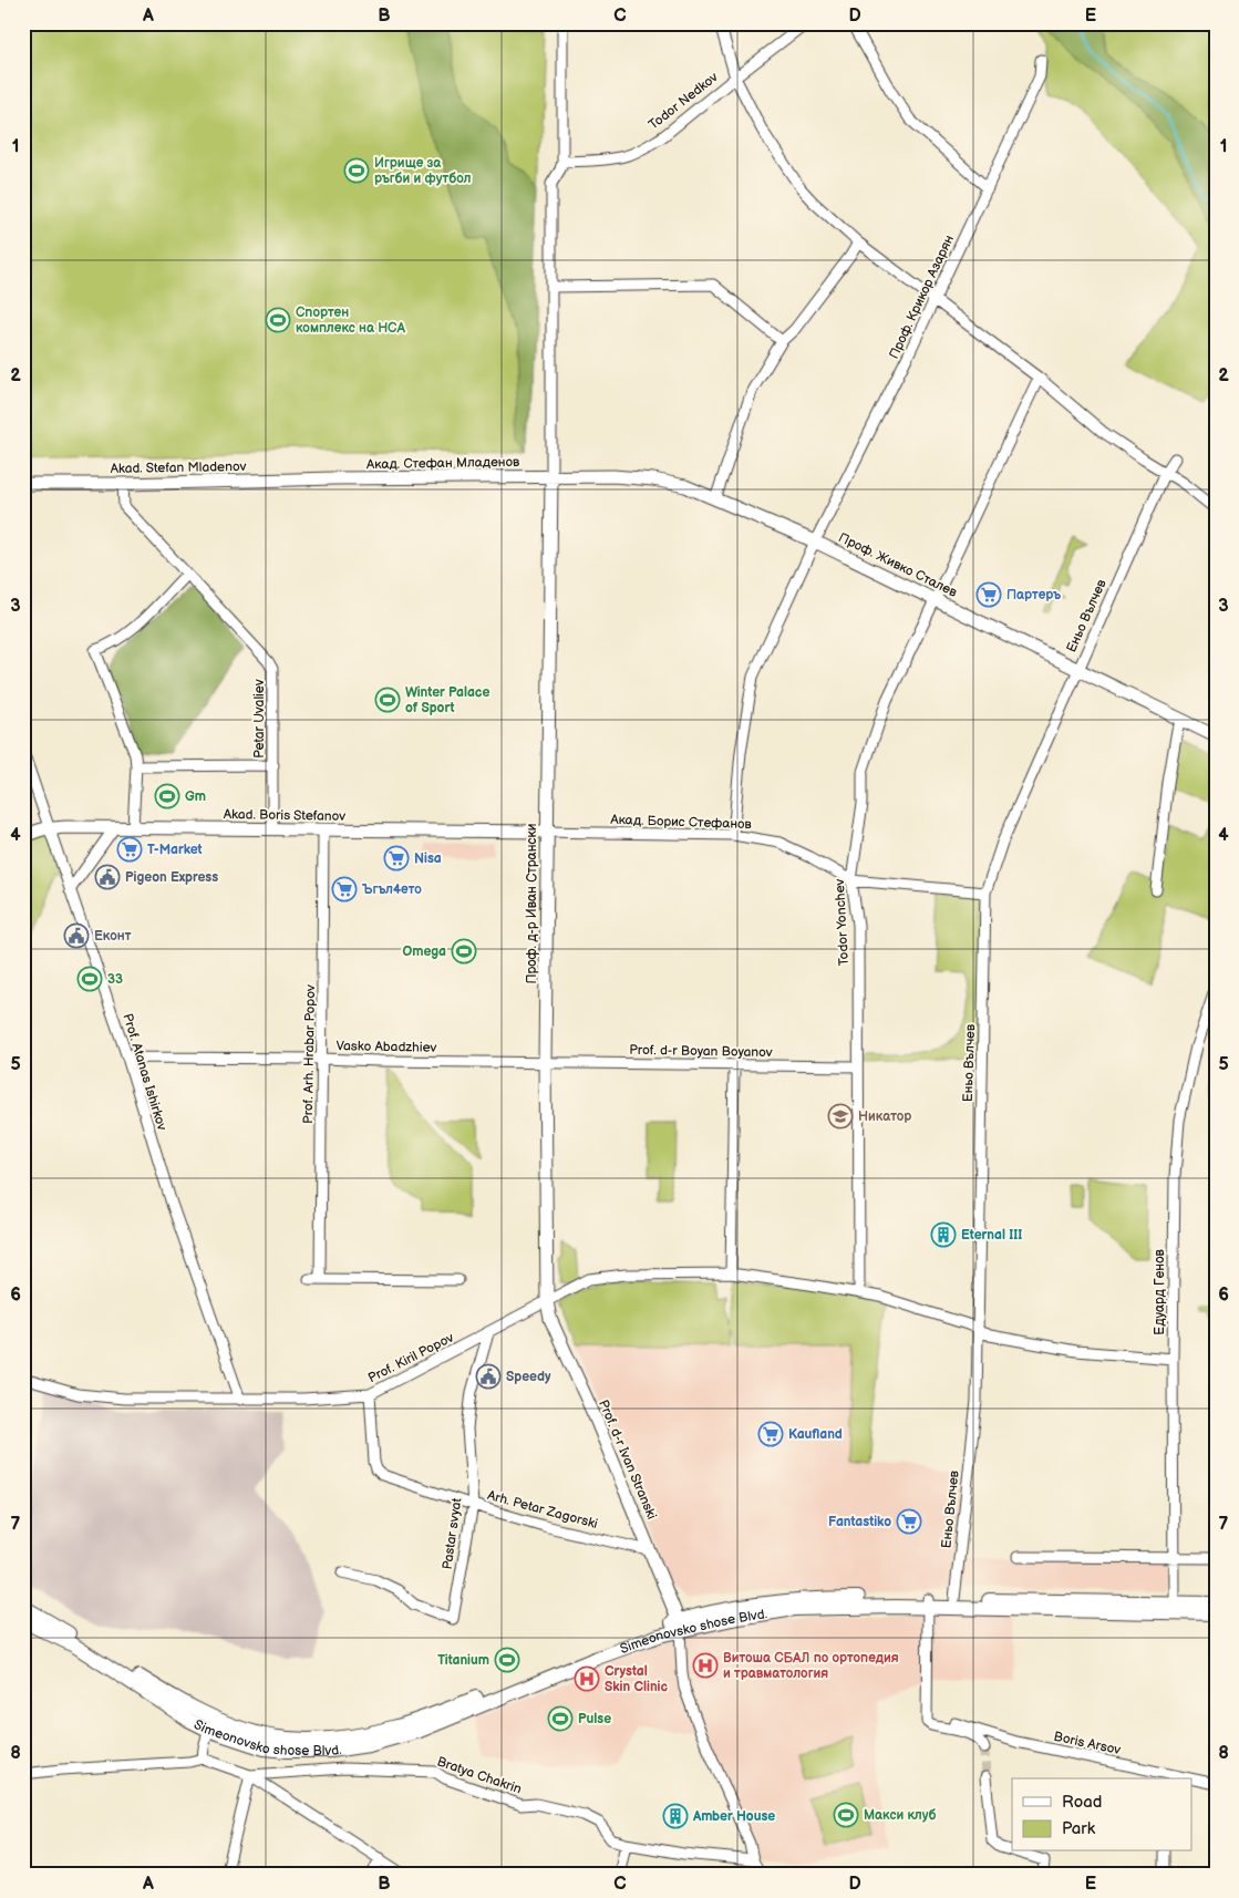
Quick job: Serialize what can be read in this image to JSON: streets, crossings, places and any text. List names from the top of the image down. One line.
{"streets":{"main road":["Simeonovsko shose Blvd."],"street":["Todor Nedkov","Проф. Крикор Азарян","Akad. Stefan Mladenov","Проф. Живко Сталев","Еньо Вълчев","Petar Uvaliev","Akad. Boris Stefanov","Акад. Борис Стефанов","Проф. д-р Иван Странски","Todor Yonchev","Vasko Abadzhiev","Prof. d-r Boyan Boyanov","Prof. Arh. Hrabar Popov","Prof. Atanas Ishirkov","Едуард Генов","Prof. Kiril Popov","Prof. d-r Ivan Stranski","Arh. Petar Zagorski","Pastar svyat","Boris Arsov","Bratya Chakrin"]},"crossings":[["Проф. Крикор Азарян","Проф. Живко Сталев"],["Проф. Крикор Азарян","Акад. Борис Стефанов"],["Akad. Stefan Mladenov","Проф. Живко Сталев"],["Akad. Stefan Mladenov","Petar Uvaliev"],["Akad. Stefan Mladenov","Проф. д-р Иван Странски"],["Проф. Живко Сталев","Еньо Вълчев"],["Проф. Живко Сталев","Проф. д-р Иван Странски"],["Проф. Живко Сталев","Todor Yonchev"],["Еньо Вълчев","Акад. Борис Стефанов"],["Еньо Вълчев","Prof. Kiril Popov"],["Еньо Вълчев","Simeonovsko shose Blvd."],["Petar Uvaliev","Akad. Boris Stefanov"],["Akad. Boris Stefanov","Акад. Борис Стефанов"],["Akad. Boris Stefanov","Проф. д-р Иван Странски"],["Akad. Boris Stefanov","Prof. Arh. Hrabar Popov"],["Akad. Boris Stefanov","Prof. Atanas Ishirkov"],["Акад. Борис Стефанов","Проф. д-р Иван Странски"],["Акад. Борис Стефанов","Todor Yonchev"],["Проф. д-р Иван Странски","Vasko Abadzhiev"],["Проф. д-р Иван Странски","Prof. d-r Boyan Boyanov"],["Проф. д-р Иван Странски","Prof. Kiril Popov"],["Проф. д-р Иван Странски","Prof. d-r Ivan Stranski"],["Todor Yonchev","Prof. d-r Boyan Boyanov"],["Todor Yonchev","Prof. Kiril Popov"],["Vasko Abadzhiev","Prof. d-r Boyan Boyanov"],["Vasko Abadzhiev","Prof. Arh. Hrabar Popov"],["Vasko Abadzhiev","Prof. Atanas Ishirkov"],["Prof. Atanas Ishirkov","Prof. Kiril Popov"],["Едуард Генов","Simeonovsko shose Blvd."],["Prof. Kiril Popov","Prof. d-r Ivan Stranski"],["Prof. Kiril Popov","Arh. Petar Zagorski"],["Prof. Kiril Popov","Pastar svyat"],["Prof. d-r Ivan Stranski","Arh. Petar Zagorski"],["Prof. d-r Ivan Stranski","Simeonovsko shose Blvd."],["Arh. Petar Zagorski","Pastar svyat"]],"places":{"sports":["Игрище за ръгби и футбол","Спортен комплекс на НСА","Winter Palace of Sport","Gm","Omega","33","Titanium","Pulse","Макси клуб"],"supermarket":["Партеръ","T-Market","Nisa","Ъгъл4ето","Kaufland","Fantastiko"],"public building":["Pigeon Express","Еконт","Speedy"],"school or university":["Никатор"],"building":["Eternal III","Amber House"],"hospital":["Витоша СБАЛ по ортопедия и травматология","Crystal Skin Clinic"]},"legend":["Road","Park"],"grid":{"columns":["A","B","C","D","E"],"rows":["1","2","3","4","5","6","7","8"]}}
